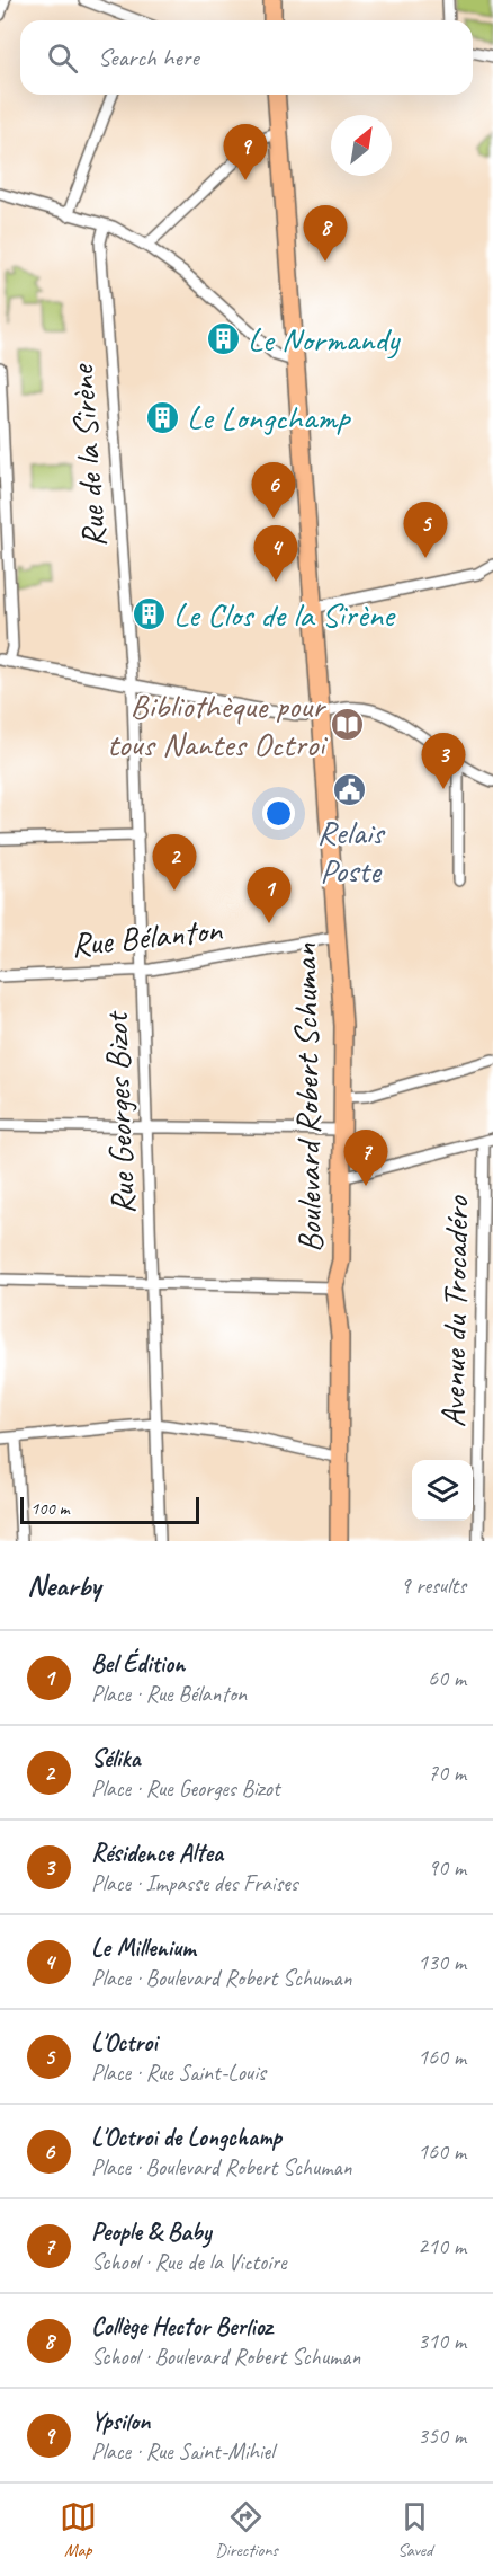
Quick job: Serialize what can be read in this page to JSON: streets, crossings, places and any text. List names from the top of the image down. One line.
{"streets":{"main road":["Boulevard Robert Schuman"],"street":["Rue de la Sirène","Rue Bélanton","Rue Georges Bizot","Avenue du Trocadéro"]},"crossings":[["Rue de la Sirène","Rue Georges Bizot"],["Rue Bélanton","Boulevard Robert Schuman"],["Rue Bélanton","Rue Georges Bizot"]],"places":{"building":["Le Normandy","Le Longchamp","Le Clos de la Sirène"],"library":["Bibliothèque pour tous Nantes Octroi"],"public building":["Relais Poste"]},"scale_bar":"100 m","north":"top right","page":{"search":"Search here","pins":["9","8","6","5","4","3","2","1","7"],"scale":"100 m","heading":["Nearby","9 results"],"list":[{"mark":"1","name":"Bel Édition","note":"Place · Rue Bélanton","value":"60 m"},{"mark":"2","name":"Sélika","note":"Place · Rue Georges Bizot","value":"70 m"},{"mark":"3","name":"Résidence Altea","note":"Place · Impasse des Fraises","value":"90 m"},{"mark":"4","name":"Le Millenium","note":"Place · Boulevard Robert Schuman","value":"130 m"},{"mark":"5","name":"L'Octroi","note":"Place · Rue Saint-Louis","value":"160 m"},{"mark":"6","name":"L'Octroi de Longchamp","note":"Place · Boulevard Robert Schuman","value":"160 m"},{"mark":"7","name":"People & Baby","note":"School · Rue de la Victoire","value":"210 m"},{"mark":"8","name":"Collège Hector Berlioz","note":"School · Boulevard Robert Schuman","value":"310 m"},{"mark":"9","name":"Ypsilon","note":"Place · Rue Saint-Mihiel","value":"350 m"}],"nav":["Map","Directions","Saved"]}}
